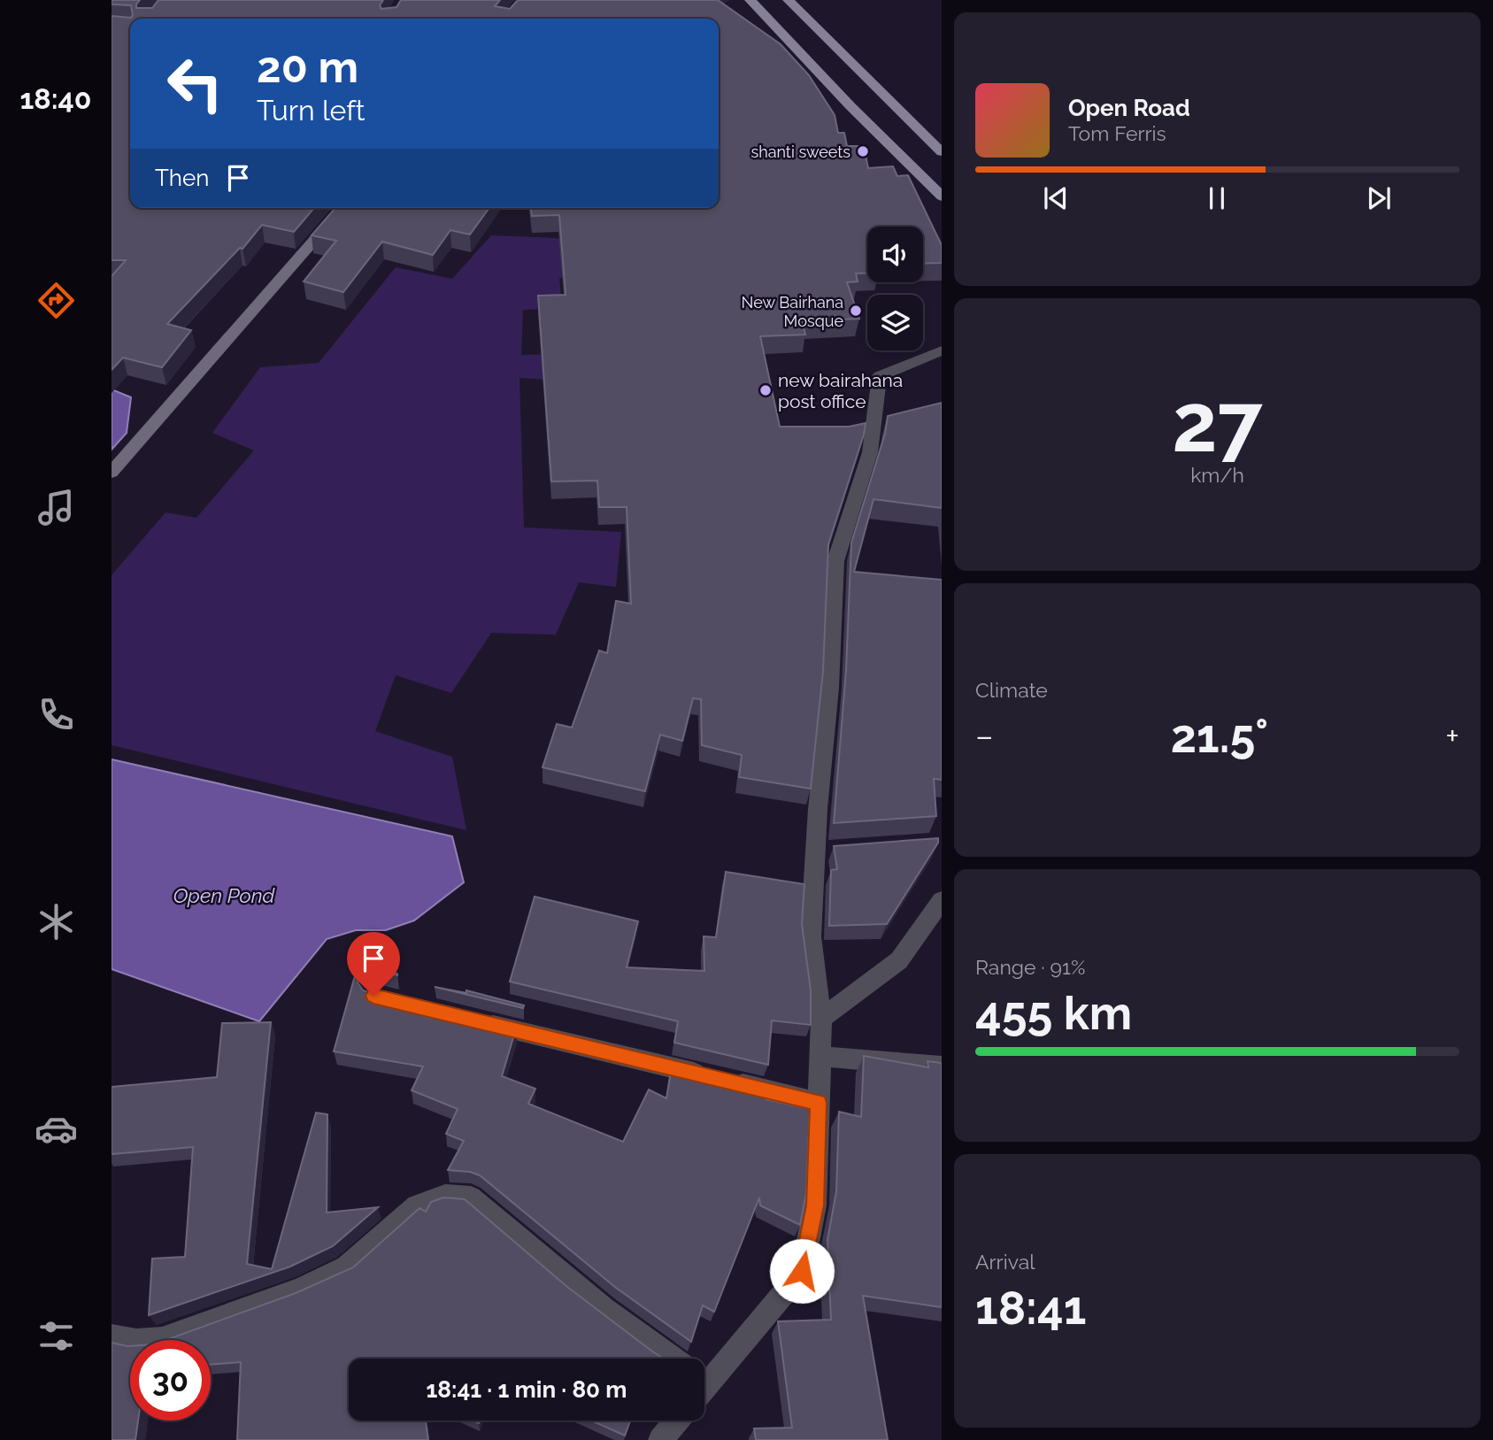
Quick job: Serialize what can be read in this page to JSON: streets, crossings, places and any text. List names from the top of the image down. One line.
{"water":["Open Pond"],"places":["shanti sweets","New Bairhana Mosque","new bairahana post office"],"page":{"tabs":"18:40","turn":["20 m","Turn left"],"song":["Open Road","Tom Ferris"],"then":"Then","tile":[["27","km/h"],"Climate",["Range · 91%","455 km"],["Arrival","18:41"]],"heat":["−","21.5°","+"],"limit":"30","trip":"18:41 · 1 min · 80 m"}}
